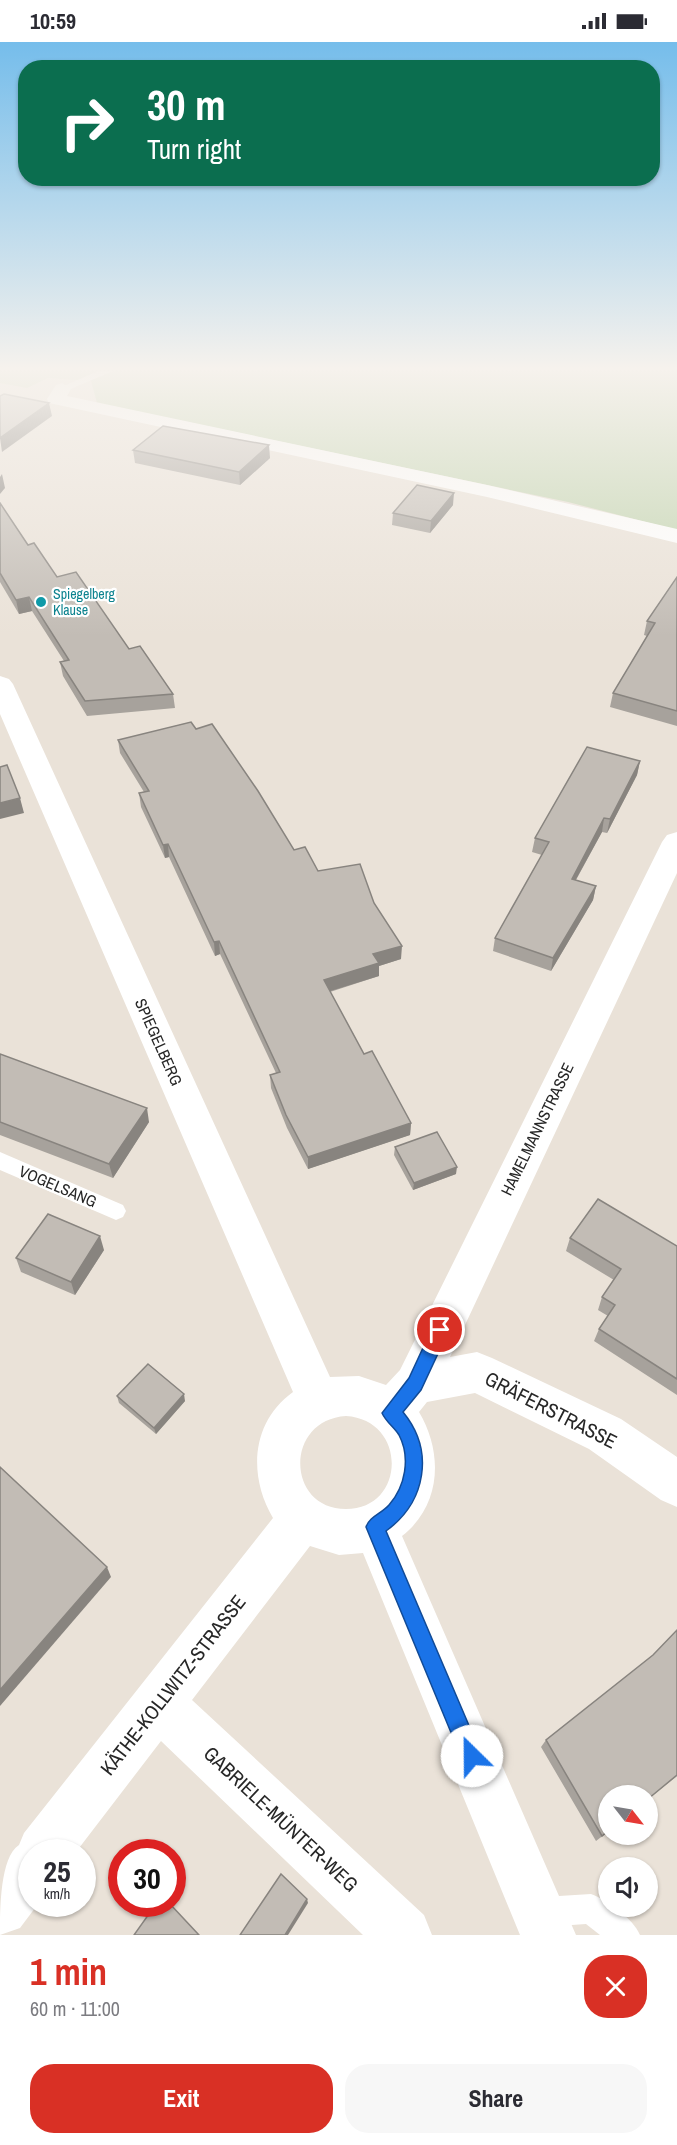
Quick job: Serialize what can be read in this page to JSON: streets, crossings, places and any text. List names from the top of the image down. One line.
{"streets":{"street":["SPIEGELBERG","HAMELMANNSTRASSE","GRÄFERSTRASSE","KÄTHE-KOLLWITZ-STRASSE","GABRIELE-MÜNTER-WEG"],"lane":["VOGELSANG"]},"crossings":[["SPIEGELBERG","HAMELMANNSTRASSE"],["SPIEGELBERG","GRÄFERSTRASSE"],["SPIEGELBERG","KÄTHE-KOLLWITZ-STRASSE"],["HAMELMANNSTRASSE","GRÄFERSTRASSE"],["HAMELMANNSTRASSE","KÄTHE-KOLLWITZ-STRASSE"],["GRÄFERSTRASSE","KÄTHE-KOLLWITZ-STRASSE"],["KÄTHE-KOLLWITZ-STRASSE","GABRIELE-MÜNTER-WEG"]],"places":["Spiegelberg Klause"],"north":"bottom right","page":{"status":"10:59","turn":["30 m","Turn right"],"speed":"25 km/h","limit":"30","heading":["1 min","60 m · 11:00"],"buttons":["Exit","Share"]}}
